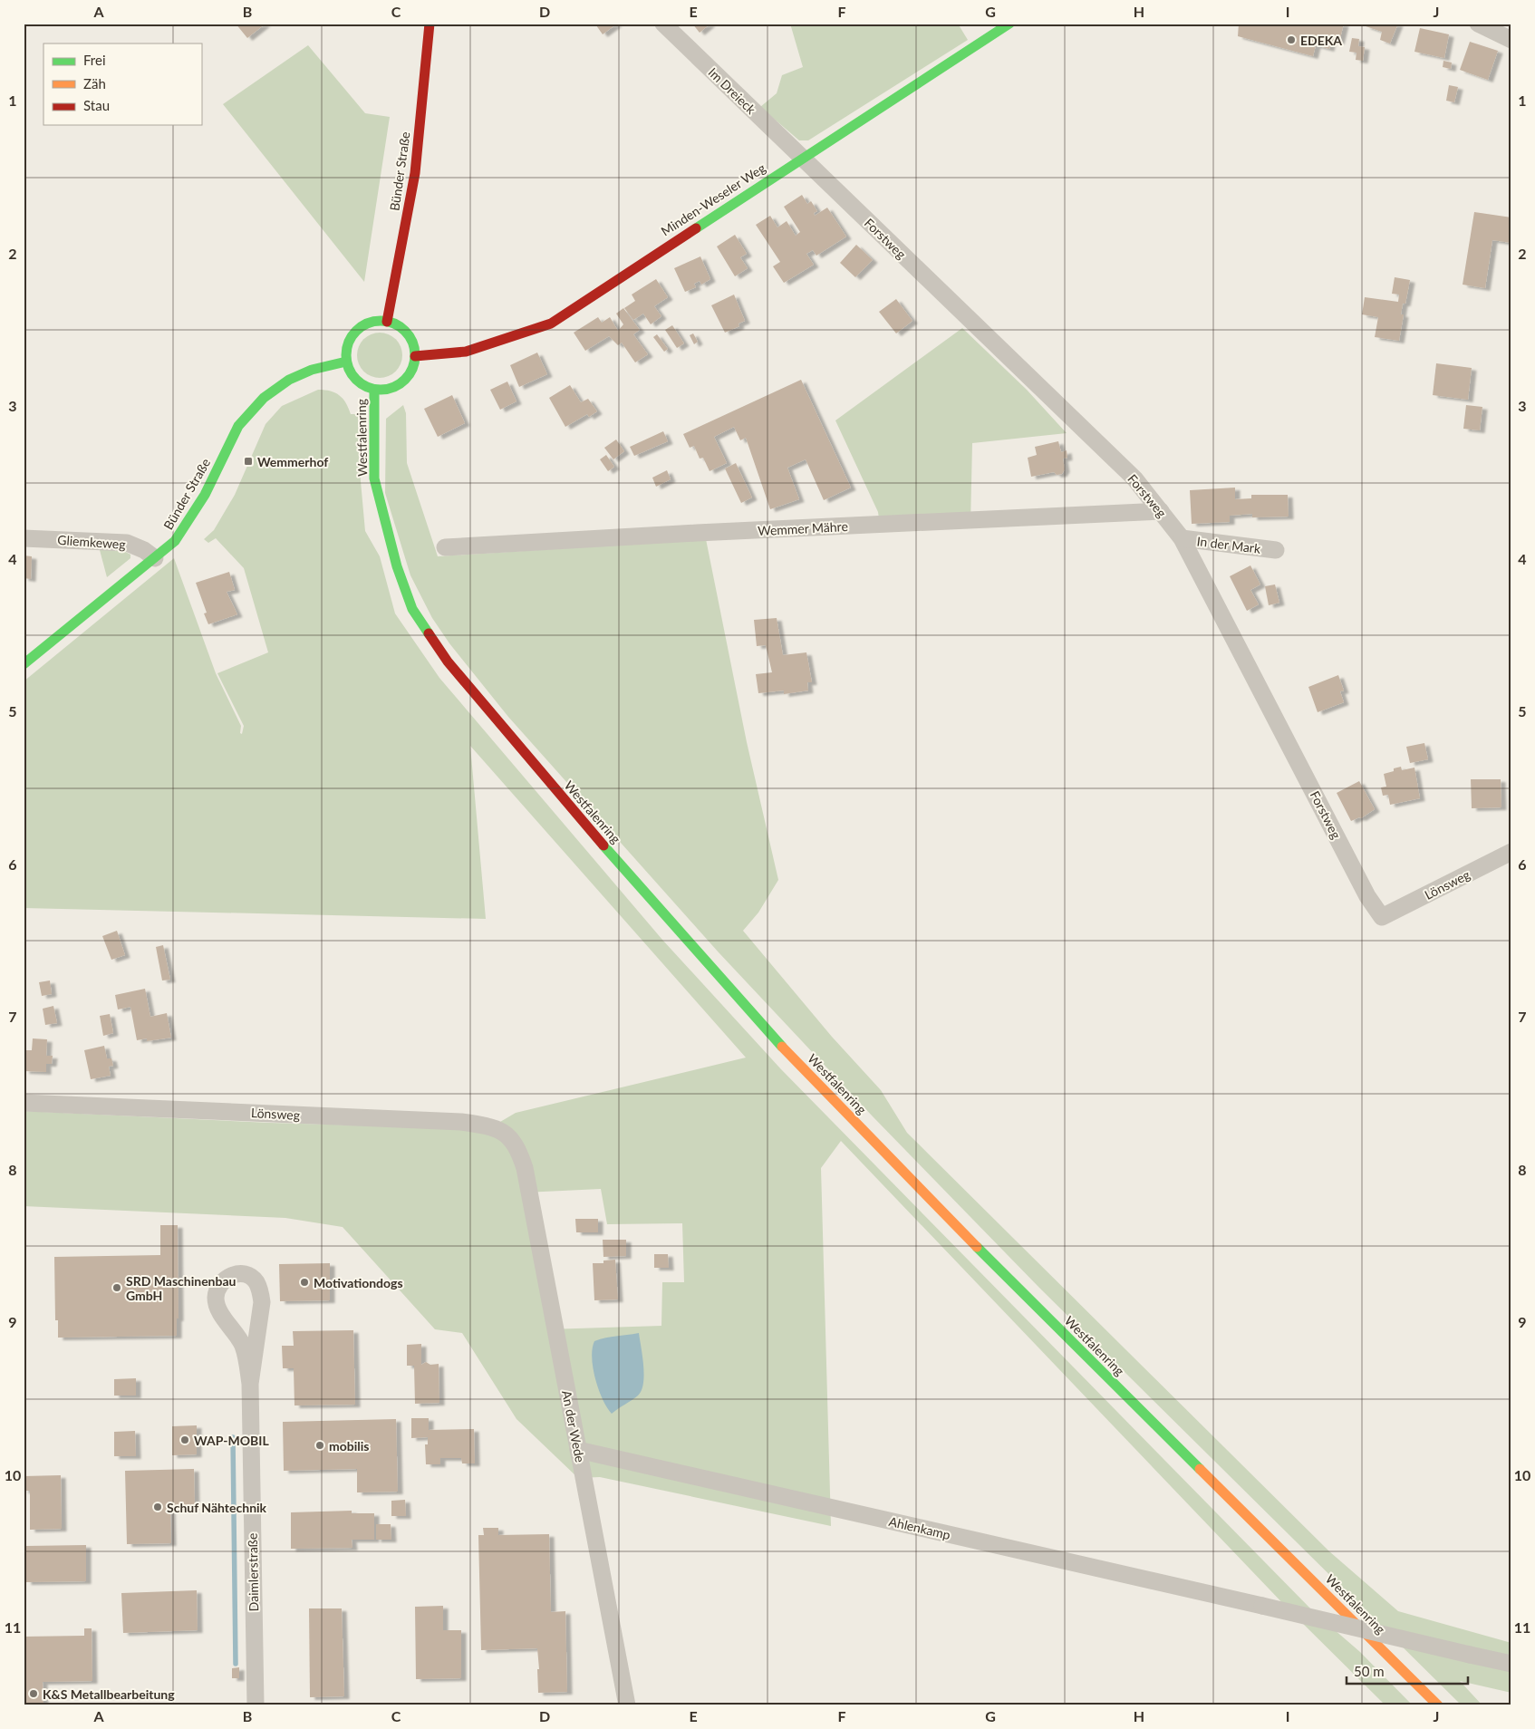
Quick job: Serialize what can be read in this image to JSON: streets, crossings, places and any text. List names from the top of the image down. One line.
{"streets":{"main road":["Bünder Straße","Minden-Weseler Weg","Westfalenring"],"street":["Im Dreieck","Forstweg","Wemmer Mähre","Gliemkeweg","In der Mark","Lönsweg","An der Wede","Ahlenkamp","Daimlerstraße"]},"crossings":[["Im Dreieck","Minden-Weseler Weg"],["Im Dreieck","Forstweg"],["Bünder Straße","Minden-Weseler Weg"],["Bünder Straße","Westfalenring"],["Bünder Straße","Gliemkeweg"],["Minden-Weseler Weg","Forstweg"],["Minden-Weseler Weg","Westfalenring"],["Forstweg","Wemmer Mähre"],["Forstweg","In der Mark"],["Forstweg","Lönsweg"],["Lönsweg","An der Wede"],["An der Wede","Ahlenkamp"]],"places":{"other":["EDEKA","Motivationdogs","SRD Maschinenbau GmbH","WAP-MOBIL","mobilis","Schuf Nähtechnik","K&S Metallbearbeitung"],"transit":["Wemmerhof"]},"legend":["Frei","Zäh","Stau"],"scale_bar":"50 m","grid":{"columns":["A","B","C","D","E","F","G","H","I","J"],"rows":["1","2","3","4","5","6","7","8","9","10","11"]}}
